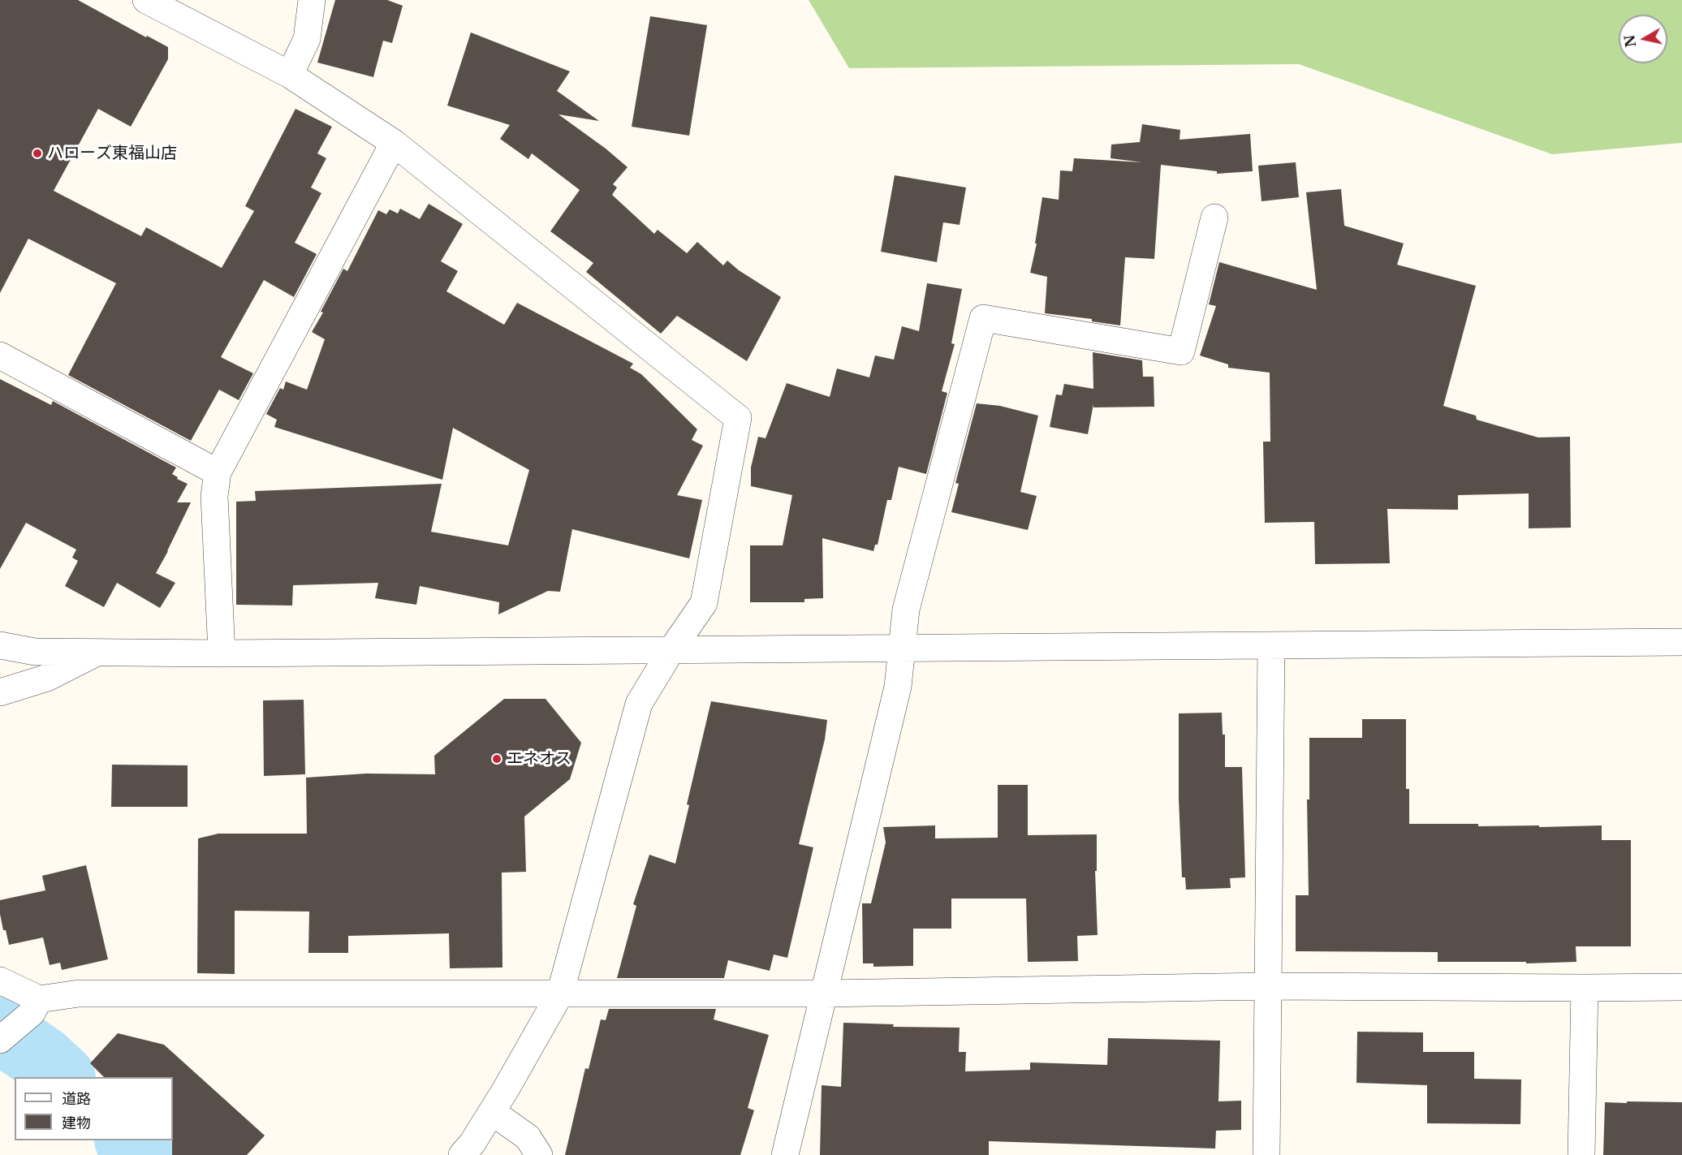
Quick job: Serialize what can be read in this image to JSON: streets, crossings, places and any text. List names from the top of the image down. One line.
{"places":["ハローズ東福山店","エネオス"],"legend":["道路","建物"],"north":"left"}
